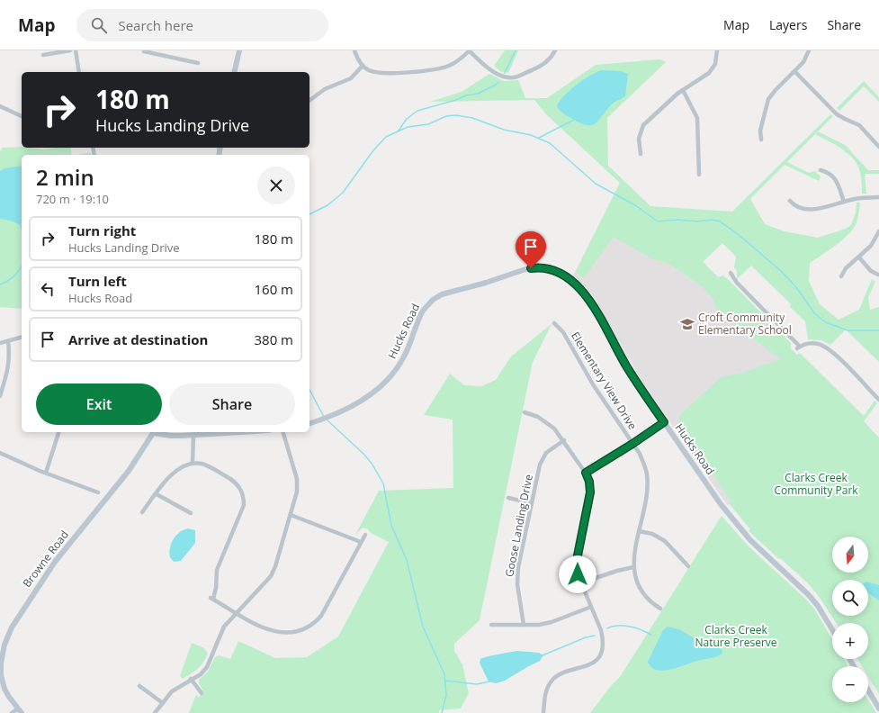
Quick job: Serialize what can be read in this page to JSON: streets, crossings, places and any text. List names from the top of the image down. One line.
{"streets":{"main road":["Hucks Road","Browne Road"],"street":["Elementary View Drive","Goose Landing Drive"]},"parks":["Clarks Creek Community Park","Clarks Creek Nature Preserve"],"places":{"school or university":["Croft Community Elementary School"]},"north":"bottom","page":{"header":"Map","search":"Search here","nav":["Map","Layers","Share"],"turn":["180 m","Hucks Landing Drive"],"heading":["2 min","720 m · 19:10"],"list":[{"name":"Turn right","note":"Hucks Landing Drive","value":"180 m"},{"name":"Turn left","note":"Hucks Road","value":"160 m"},{"name":"Arrive at destination","value":"380 m"}],"buttons":["Exit","Share"],"map_buttons":["+","−"]}}
